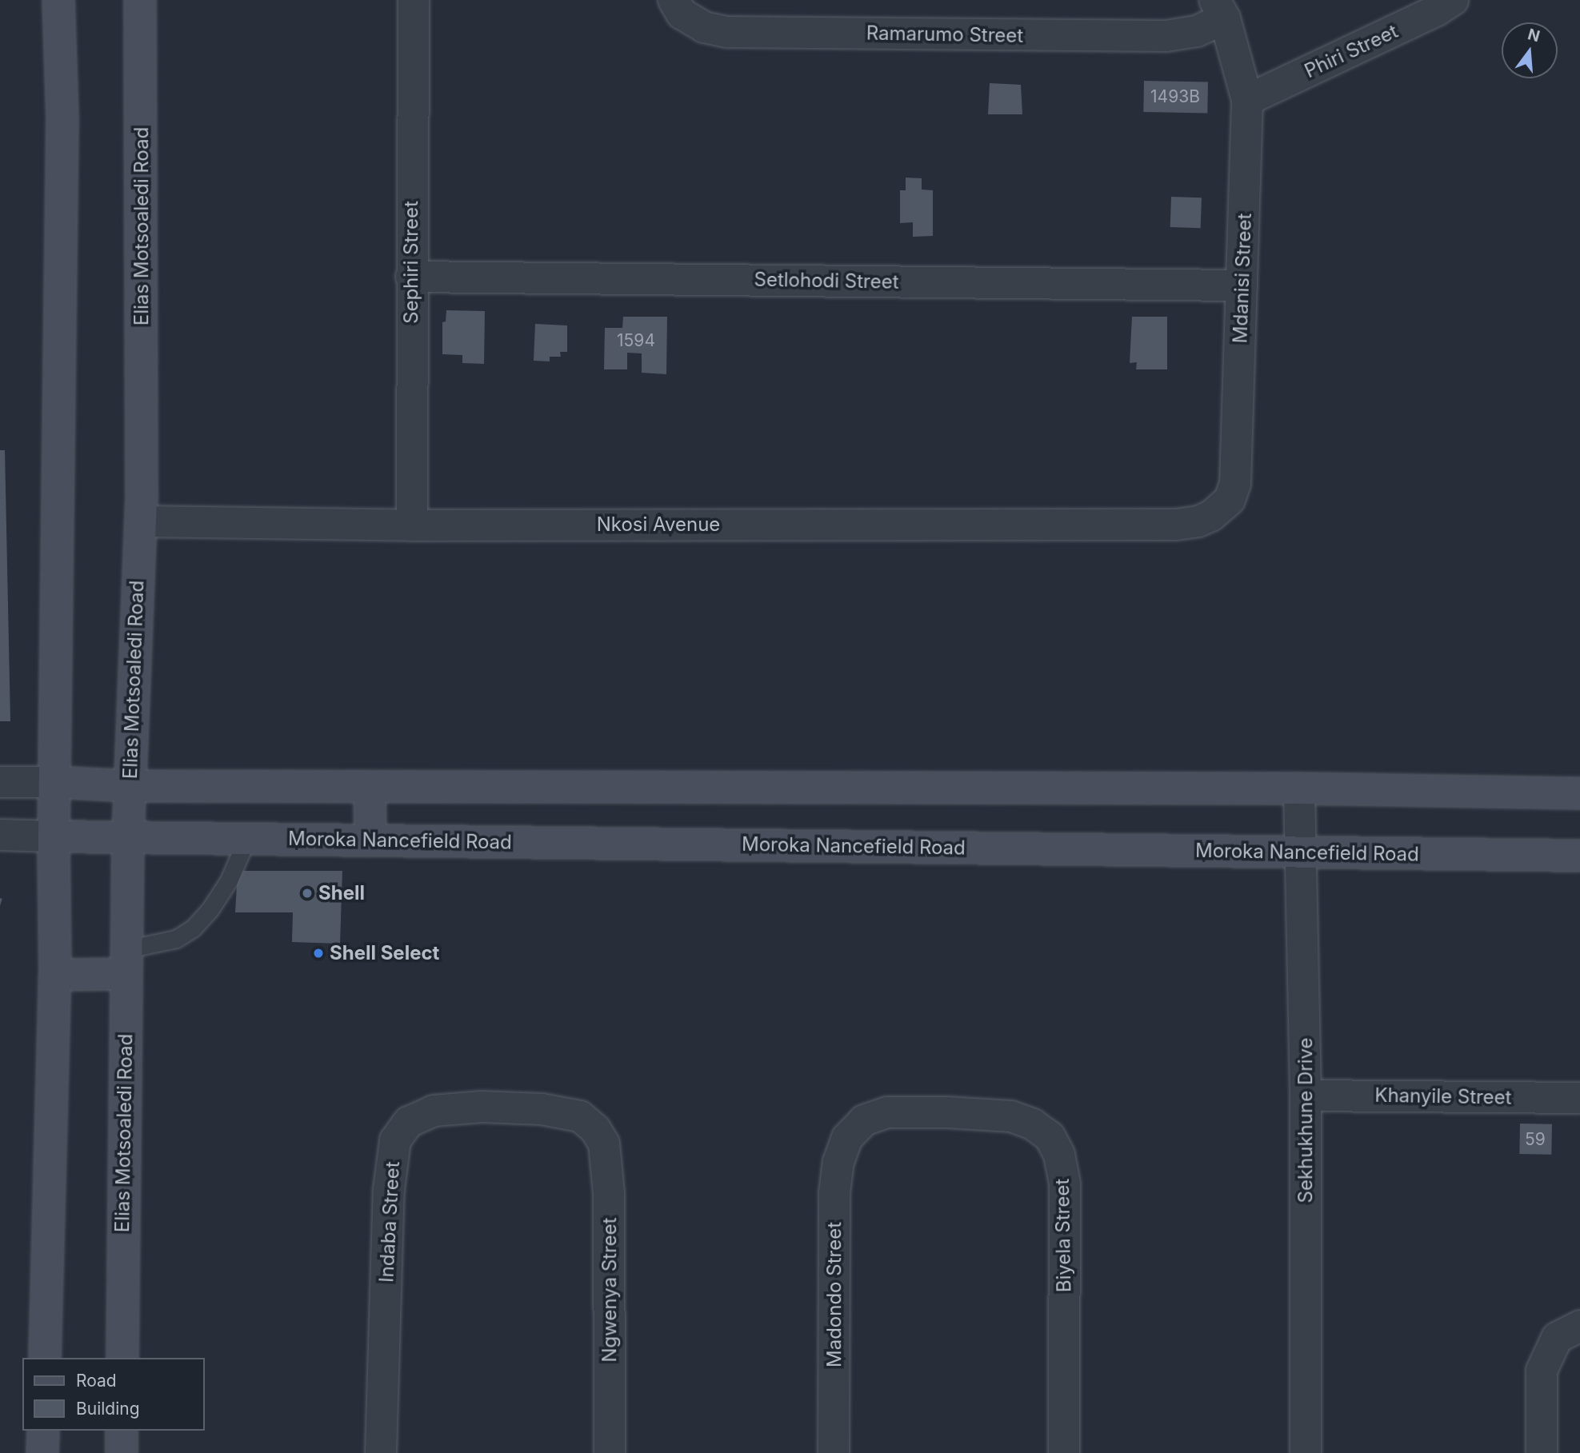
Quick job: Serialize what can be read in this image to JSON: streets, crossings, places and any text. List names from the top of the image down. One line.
{"streets":{"main road":["Elias Motsoaledi Road","Moroka Nancefield Road"],"street":["Ramarumo Street","Phiri Street","Sephiri Street","Mdanisi Street","Setlohodi Street","Nkosi Avenue","Khanyile Street","Sekhukhune Drive","Indaba Street","Biyela Street","Ngwenya Street","Madondo Street"]},"crossings":[["Ramarumo Street","Mdanisi Street"],["Phiri Street","Mdanisi Street"],["Elias Motsoaledi Road","Nkosi Avenue"],["Elias Motsoaledi Road","Moroka Nancefield Road"],["Sephiri Street","Setlohodi Street"],["Sephiri Street","Nkosi Avenue"],["Mdanisi Street","Setlohodi Street"],["Mdanisi Street","Nkosi Avenue"],["Moroka Nancefield Road","Sekhukhune Drive"],["Khanyile Street","Sekhukhune Drive"],["Indaba Street","Ngwenya Street"],["Biyela Street","Madondo Street"]],"places":["Shell","Shell Select"],"house_numbers":["1493B","1594","59"],"legend":["Road","Building"],"north":"top"}
